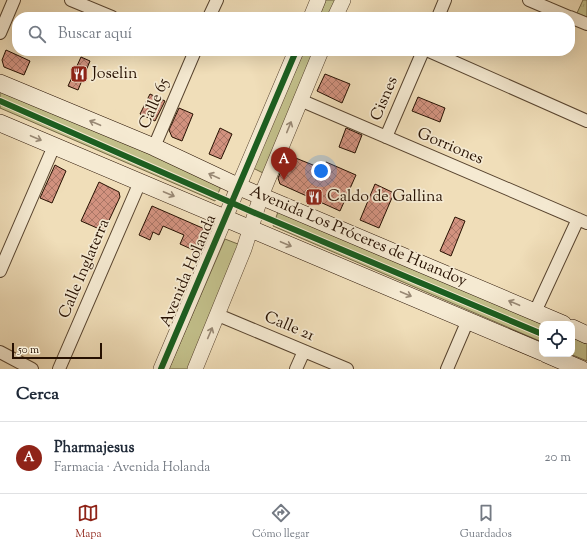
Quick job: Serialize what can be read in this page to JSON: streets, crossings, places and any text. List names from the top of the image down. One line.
{"streets":{"main road":["Avenida Los Próceres de Huandoy"],"street":["Cisnes","Calle 65","Gorriones","Calle Inglaterra","Avenida Holanda","Calle 21"]},"crossings":[["Cisnes","Gorriones"],["Calle 65","Avenida Los Próceres de Huandoy"],["Avenida Los Próceres de Huandoy","Calle Inglaterra"],["Avenida Los Próceres de Huandoy","Avenida Holanda"]],"places":{"restaurant":["Joselin","Caldo de Gallina"]},"scale_bar":"50 m","page":{"search":"Buscar aquí","pins":"A","scale":"50 m","heading":"Cerca","list":[{"mark":"A","name":"Pharmajesus","note":"Farmacia · Avenida Holanda","value":"20 m"}],"nav":["Mapa","Cómo llegar","Guardados"]}}
